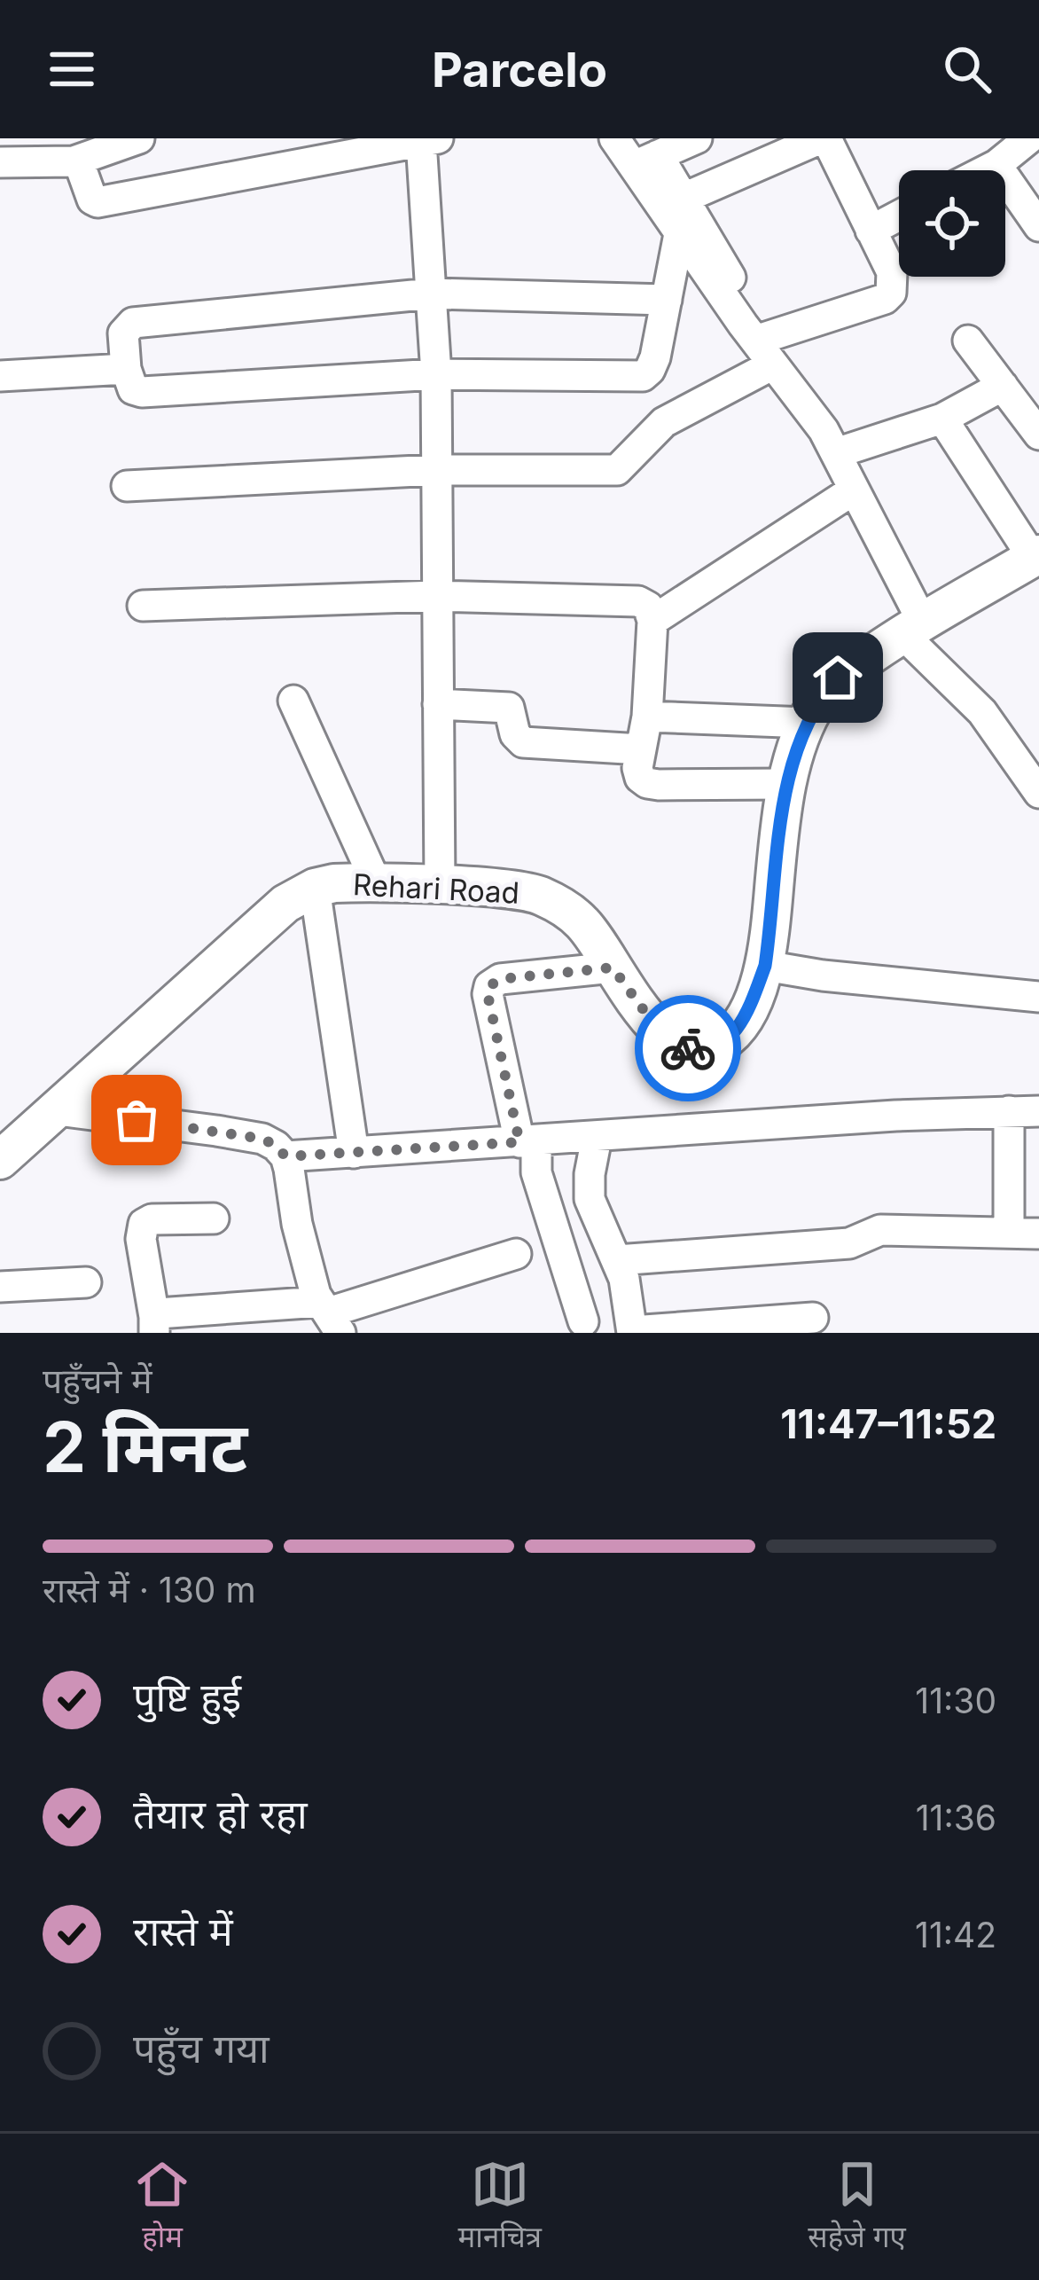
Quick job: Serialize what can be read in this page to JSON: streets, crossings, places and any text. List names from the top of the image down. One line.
{"streets":{"main road":["Rehari Road"]},"page":{"header":"Parcelo","heading":["2 मिनट","पहुँचने में","11:47–11:52"],"bar":"रास्ते में · 130 m","list":[["पुष्टि हुई","11:30"],["तैयार हो रहा","11:36"],["रास्ते में","11:42"],"पहुँच गया"],"tabs":["होम","मानचित्र","सहेजे गए"]}}
